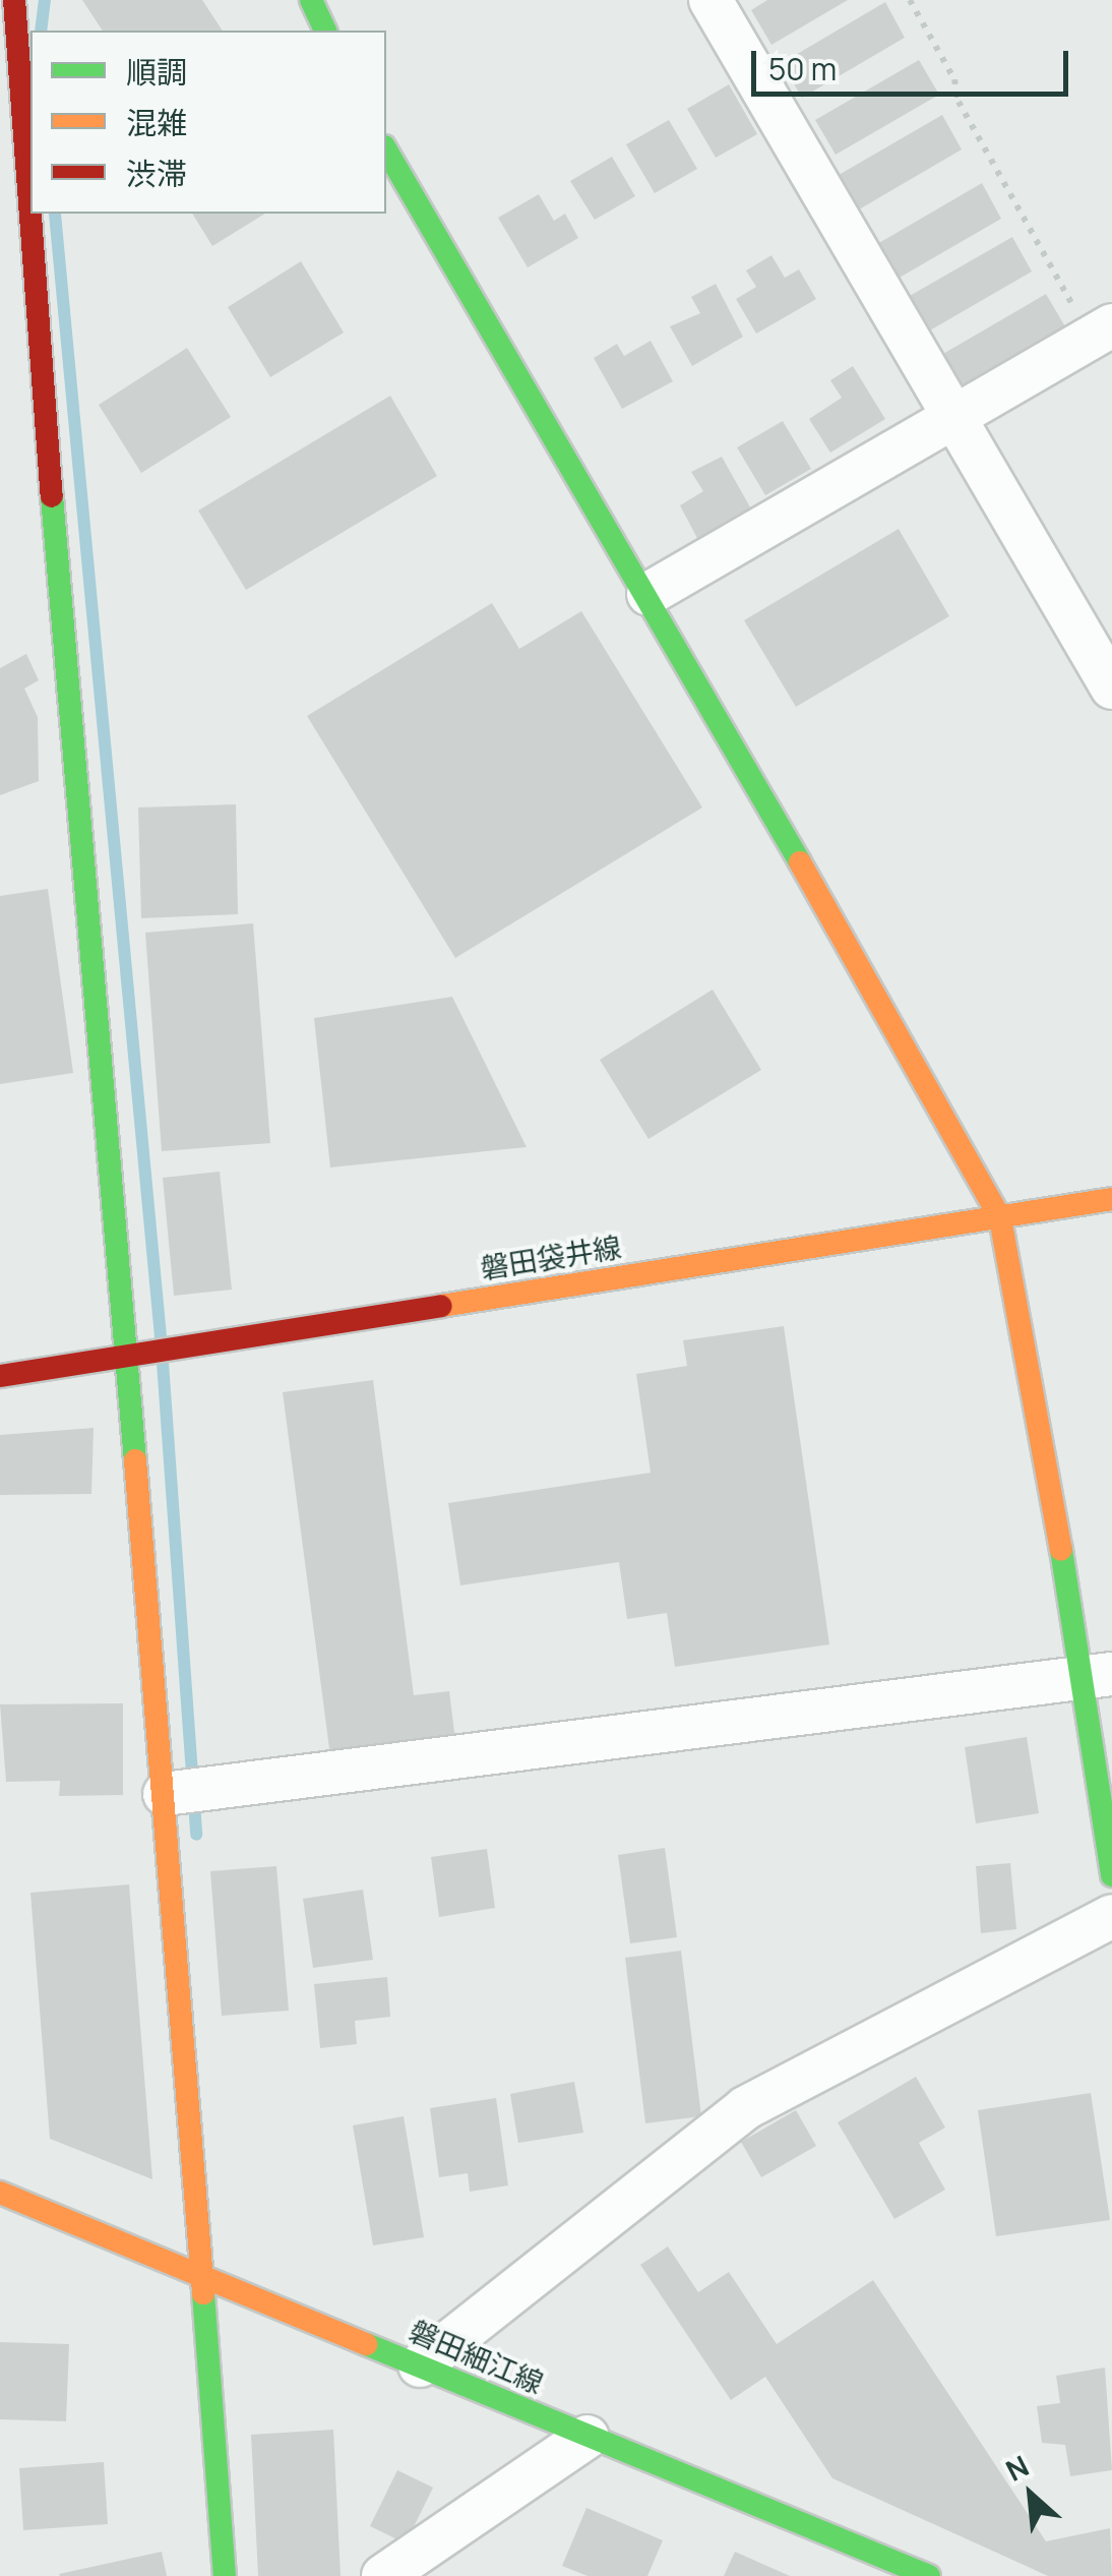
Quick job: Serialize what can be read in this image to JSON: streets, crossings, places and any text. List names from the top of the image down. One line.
{"streets":{"street":["磐田袋井線","磐田細江線"]},"legend":["順調","混雑","渋滞"],"scale_bar":"50 m","north":"top left"}
